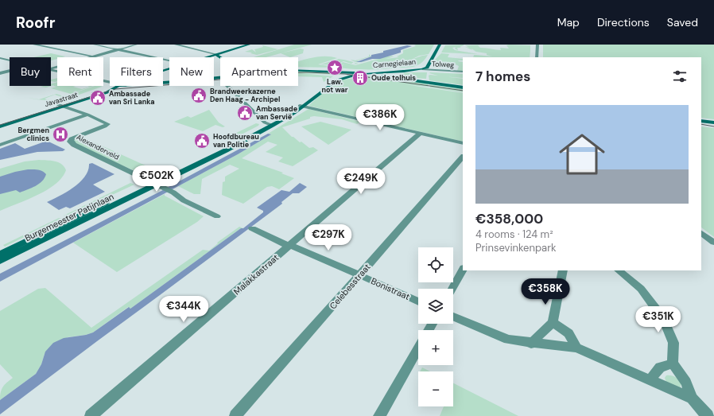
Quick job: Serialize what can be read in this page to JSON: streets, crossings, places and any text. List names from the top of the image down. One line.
{"streets":{"street":["Carnegielaan","Tolweg","Javastraat","Alexanderveld","Burgemeester Patijnlaan","Malakkastraat","Celebesstraat","Bonistraat"]},"crossings":[["Carnegielaan","Tolweg"],["Carnegielaan","Javastraat"],["Carnegielaan","Burgemeester Patijnlaan"],["Javastraat","Burgemeester Patijnlaan"],["Alexanderveld","Burgemeester Patijnlaan"],["Malakkastraat","Bonistraat"],["Celebesstraat","Bonistraat"]],"places":{"place":["Law. not war"],"building":["Oude tolhuis"],"public building":["Brandweerkazerne Den Haag - Archipel","Ambassade van Sri Lanka","Ambassade van Servië","Hoofdbureau van Politie"],"hospital":["Bergmen clinics"]},"page":{"header":"Roofr","nav":["Map","Directions","Saved"],"chip":["Buy","Rent","Filters","New","Apartment"],"heading":"7 homes","list":[{"name":"€358,000","note":"4 rooms · 124 m² · Prinsevinkenpark"}],"price":["€386K","€502K","€249K","€297K","€358K","€344K","€351K"],"map_buttons":["+","−"]}}
